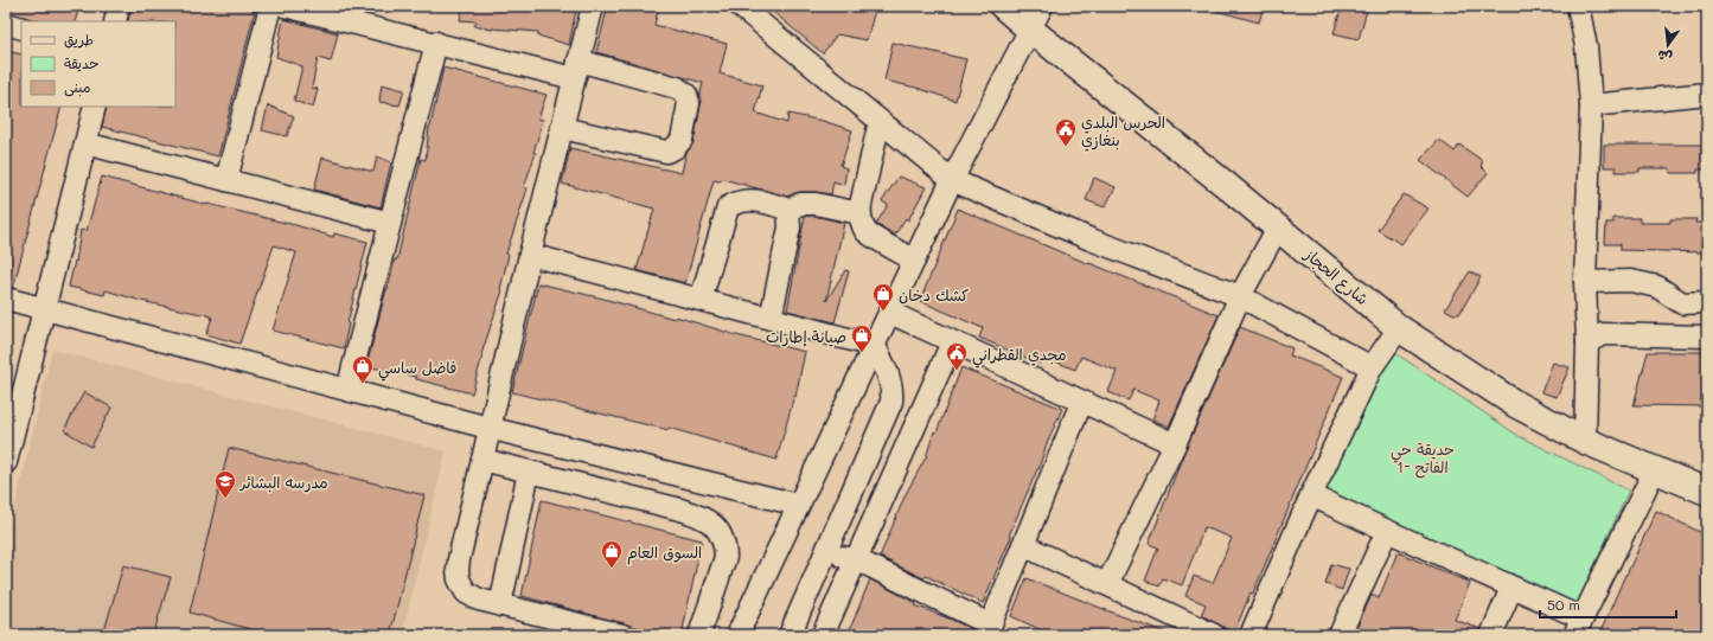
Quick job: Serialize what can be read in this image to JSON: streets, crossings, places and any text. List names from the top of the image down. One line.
{"streets":{"main road":["شارع الحجاز"]},"parks":["حديقة حي الفاتح -1"],"places":{"public building":["الحرس البلدي بنغازي","مجدي القطراني"],"shop":["كشك دخان","صيانة إطارات","فاضل ساسي","السوق العام"],"school or university":["مدرسه البشائر"]},"legend":["طريق","حديقة","مبنى"],"scale_bar":"50 m","north":"bottom"}
